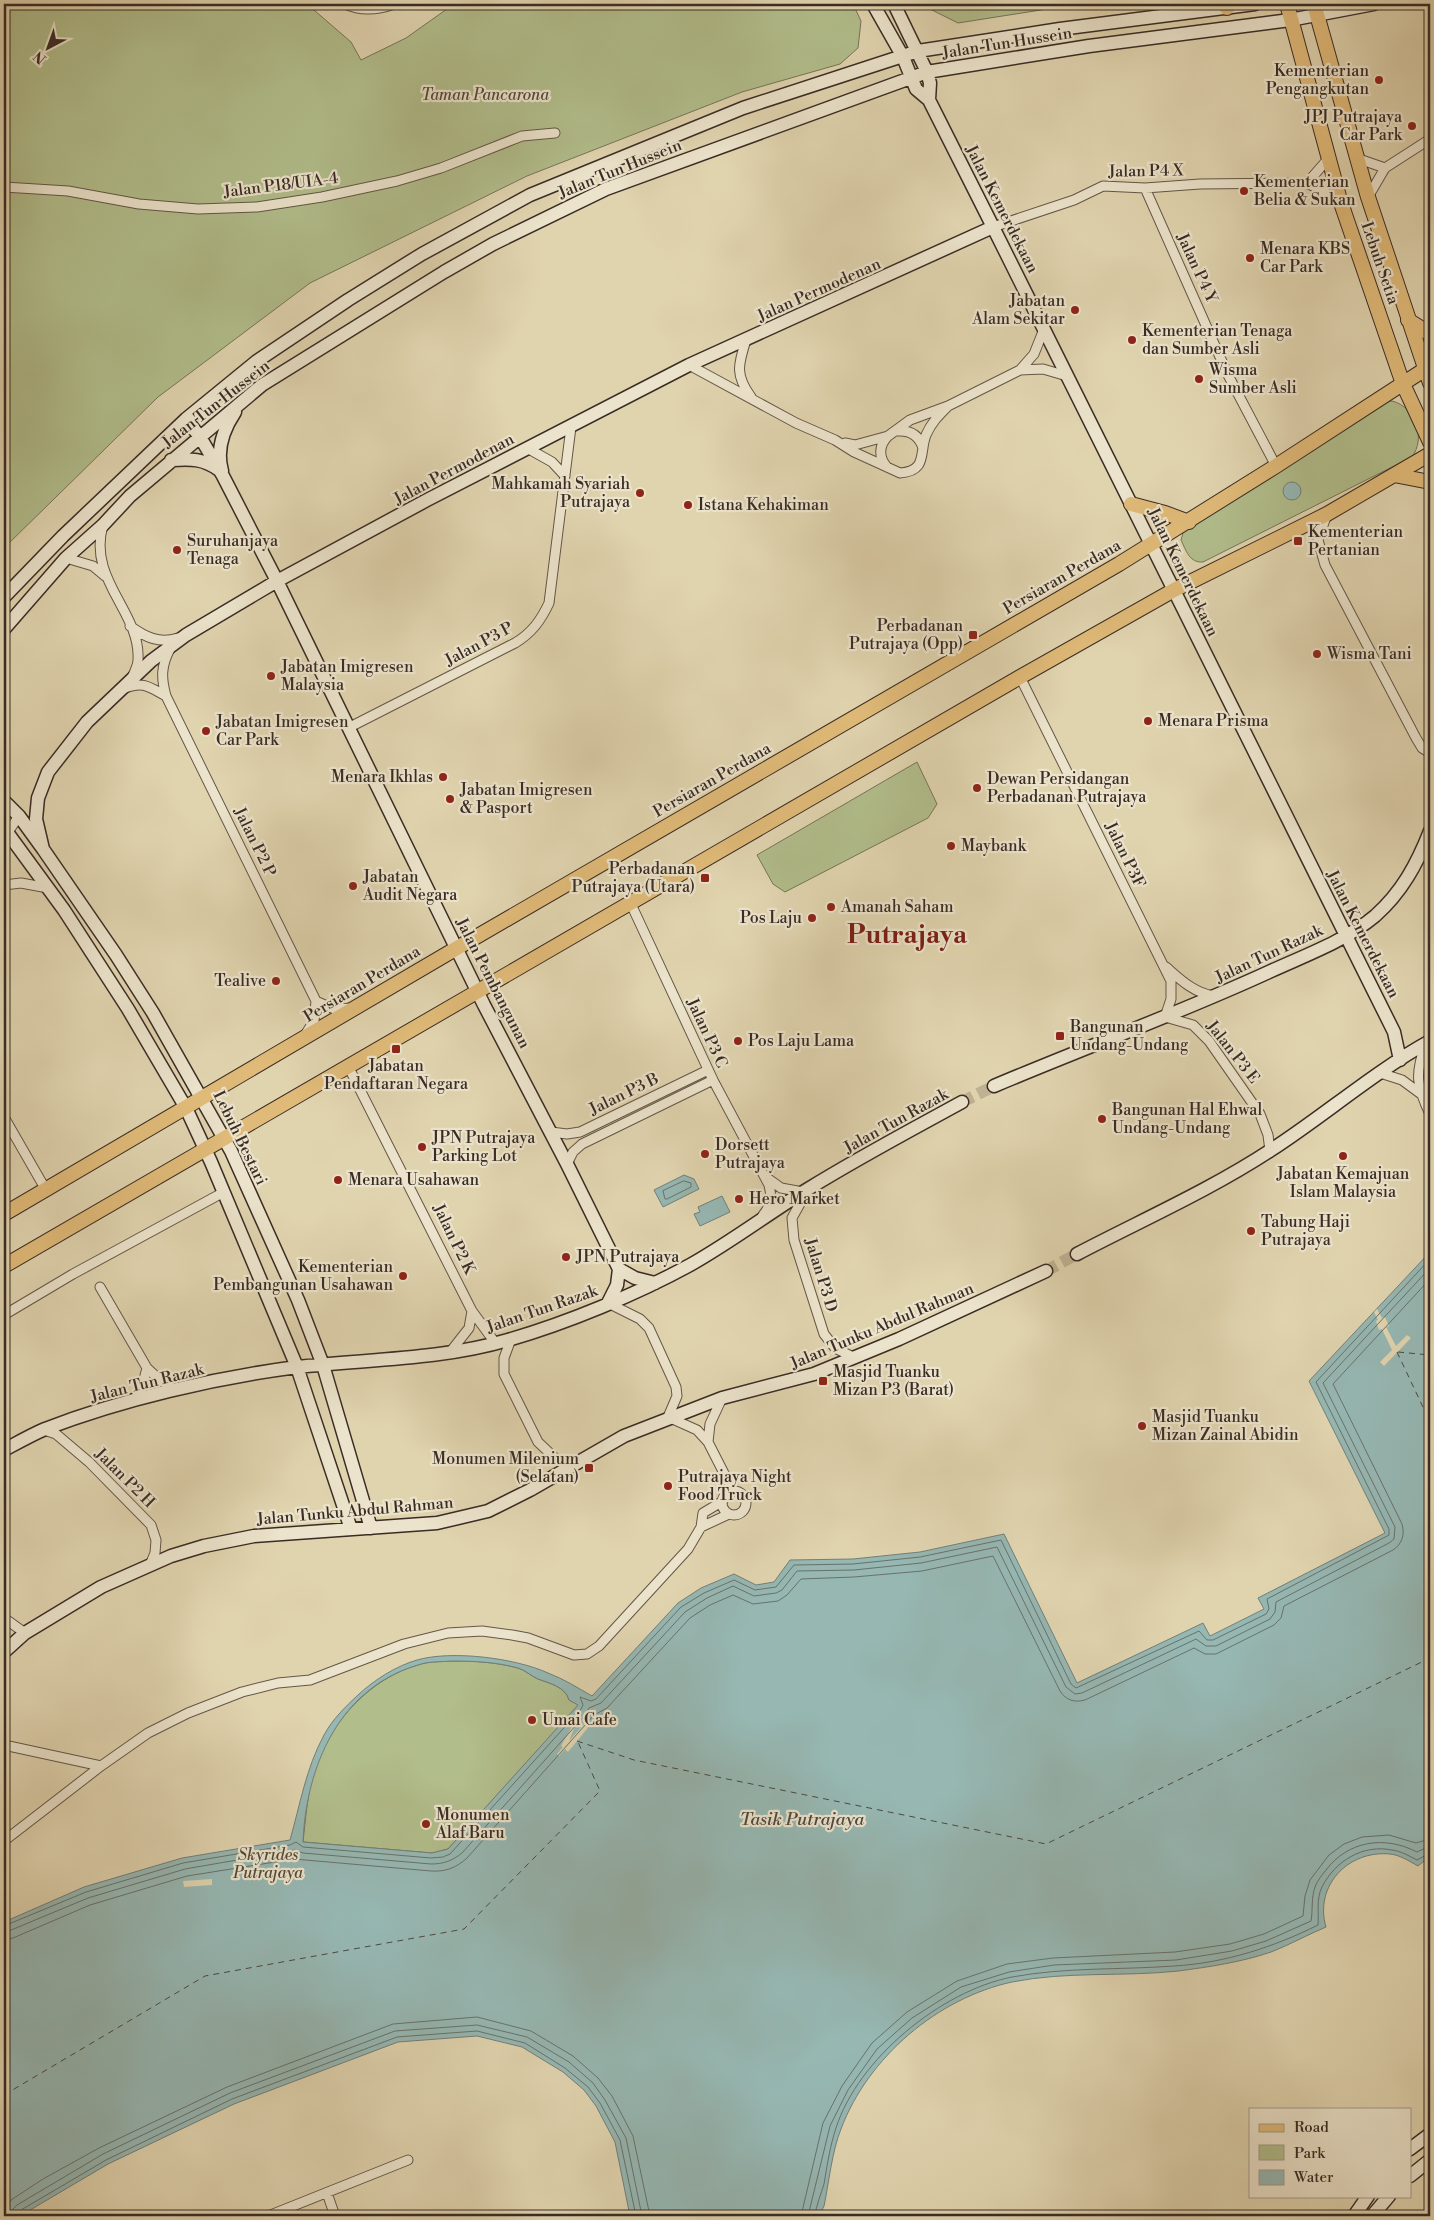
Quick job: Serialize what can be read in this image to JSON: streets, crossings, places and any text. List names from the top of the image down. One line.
{"streets":{"main road":["Lebuh Setia","Persiaran Perdana"],"street":["Jalan Tun Hussein","Jalan P4 X","Jalan P18/UIA-4","Jalan Kemerdekaan","Jalan P4 Y","Jalan Permodenan","Jalan P3 P","Jalan P2 P","Jalan P3F","Jalan Tun Razak","Jalan Pembangunan","Jalan P3 C","Jalan P3 E","Jalan P3 B","Lebuh Bestari","Jalan P2 K","Jalan P3 D","Jalan Tunku Abdul Rahman","Jalan P2 H"]},"crossings":[["Jalan Tun Hussein","Jalan Kemerdekaan"],["Jalan Tun Hussein","Lebuh Setia"],["Jalan Tun Hussein","Jalan Permodenan"],["Jalan Tun Hussein","Jalan Pembangunan"],["Jalan P4 X","Jalan Kemerdekaan"],["Jalan P4 X","Lebuh Setia"],["Jalan P4 X","Jalan P4 Y"],["Jalan P4 X","Jalan Permodenan"],["Jalan Kemerdekaan","Jalan Permodenan"],["Jalan Kemerdekaan","Persiaran Perdana"],["Jalan Kemerdekaan","Jalan Tun Razak"],["Lebuh Setia","Persiaran Perdana"],["Jalan P4 Y","Persiaran Perdana"],["Jalan Permodenan","Jalan P3 P"],["Jalan Permodenan","Jalan P2 P"],["Jalan Permodenan","Jalan Pembangunan"],["Jalan Permodenan","Lebuh Bestari"],["Persiaran Perdana","Jalan Pembangunan"],["Persiaran Perdana","Lebuh Bestari"],["Jalan P3 P","Jalan Pembangunan"],["Jalan P3F","Jalan Tun Razak"],["Jalan P3F","Jalan P3 E"],["Jalan Tun Razak","Jalan P3 C"],["Jalan Tun Razak","Jalan P3 E"],["Jalan Tun Razak","Lebuh Bestari"],["Jalan Tun Razak","Jalan P2 K"],["Jalan Tun Razak","Jalan P3 D"],["Jalan Tun Razak","Jalan Tunku Abdul Rahman"],["Jalan Tun Razak","Jalan P2 H"],["Jalan Pembangunan","Jalan P3 B"],["Jalan P3 C","Jalan P3 B"],["Jalan P3 C","Jalan P3 D"],["Lebuh Bestari","Jalan Tunku Abdul Rahman"],["Jalan P3 D","Jalan Tunku Abdul Rahman"],["Jalan Tunku Abdul Rahman","Jalan P2 H"]],"districts":["Putrajaya"],"water":["Tasik Putrajaya"],"parks":["Taman Pancarona","Skyrides Putrajaya"],"places":{"other":["Kementerian Pengangkutan","JPJ Putrajaya Car Park","Kementerian Belia & Sukan","Menara KBS Car Park","Jabatan Alam Sekitar","Kementerian Tenaga dan Sumber Asli","Wisma Sumber Asli","Mahkamah Syariah Putrajaya","Istana Kehakiman","Suruhanjaya Tenaga","Wisma Tani","Jabatan Imigresen Malaysia","Menara Prisma","Jabatan Imigresen Car Park","Menara Ikhlas","Dewan Persidangan Perbadanan Putrajaya","Jabatan Imigresen & Pasport","Maybank","Jabatan Audit Negara","Amanah Saham","Pos Laju","Tealive","Pos Laju Lama","Bangunan Hal Ehwal Undang-Undang","JPN Putrajaya Parking Lot","Dorsett Putrajaya","Jabatan Kemajuan Islam Malaysia","Menara Usahawan","Hero Market","Tabung Haji Putrajaya","JPN Putrajaya","Kementerian Pembangunan Usahawan","Masjid Tuanku Mizan Zainal Abidin","Putrajaya Night Food Truck","Umai Cafe","Monumen Alaf Baru"],"transit":["Kementerian Pertanian","Perbadanan Putrajaya (Opp)","Perbadanan Putrajaya (Utara)","Bangunan Undang-Undang","Jabatan Pendaftaran Negara","Masjid Tuanku Mizan P3 (Barat)","Monumen Milenium (Selatan)"]},"legend":["Road","Park","Water"],"north":"bottom left"}
